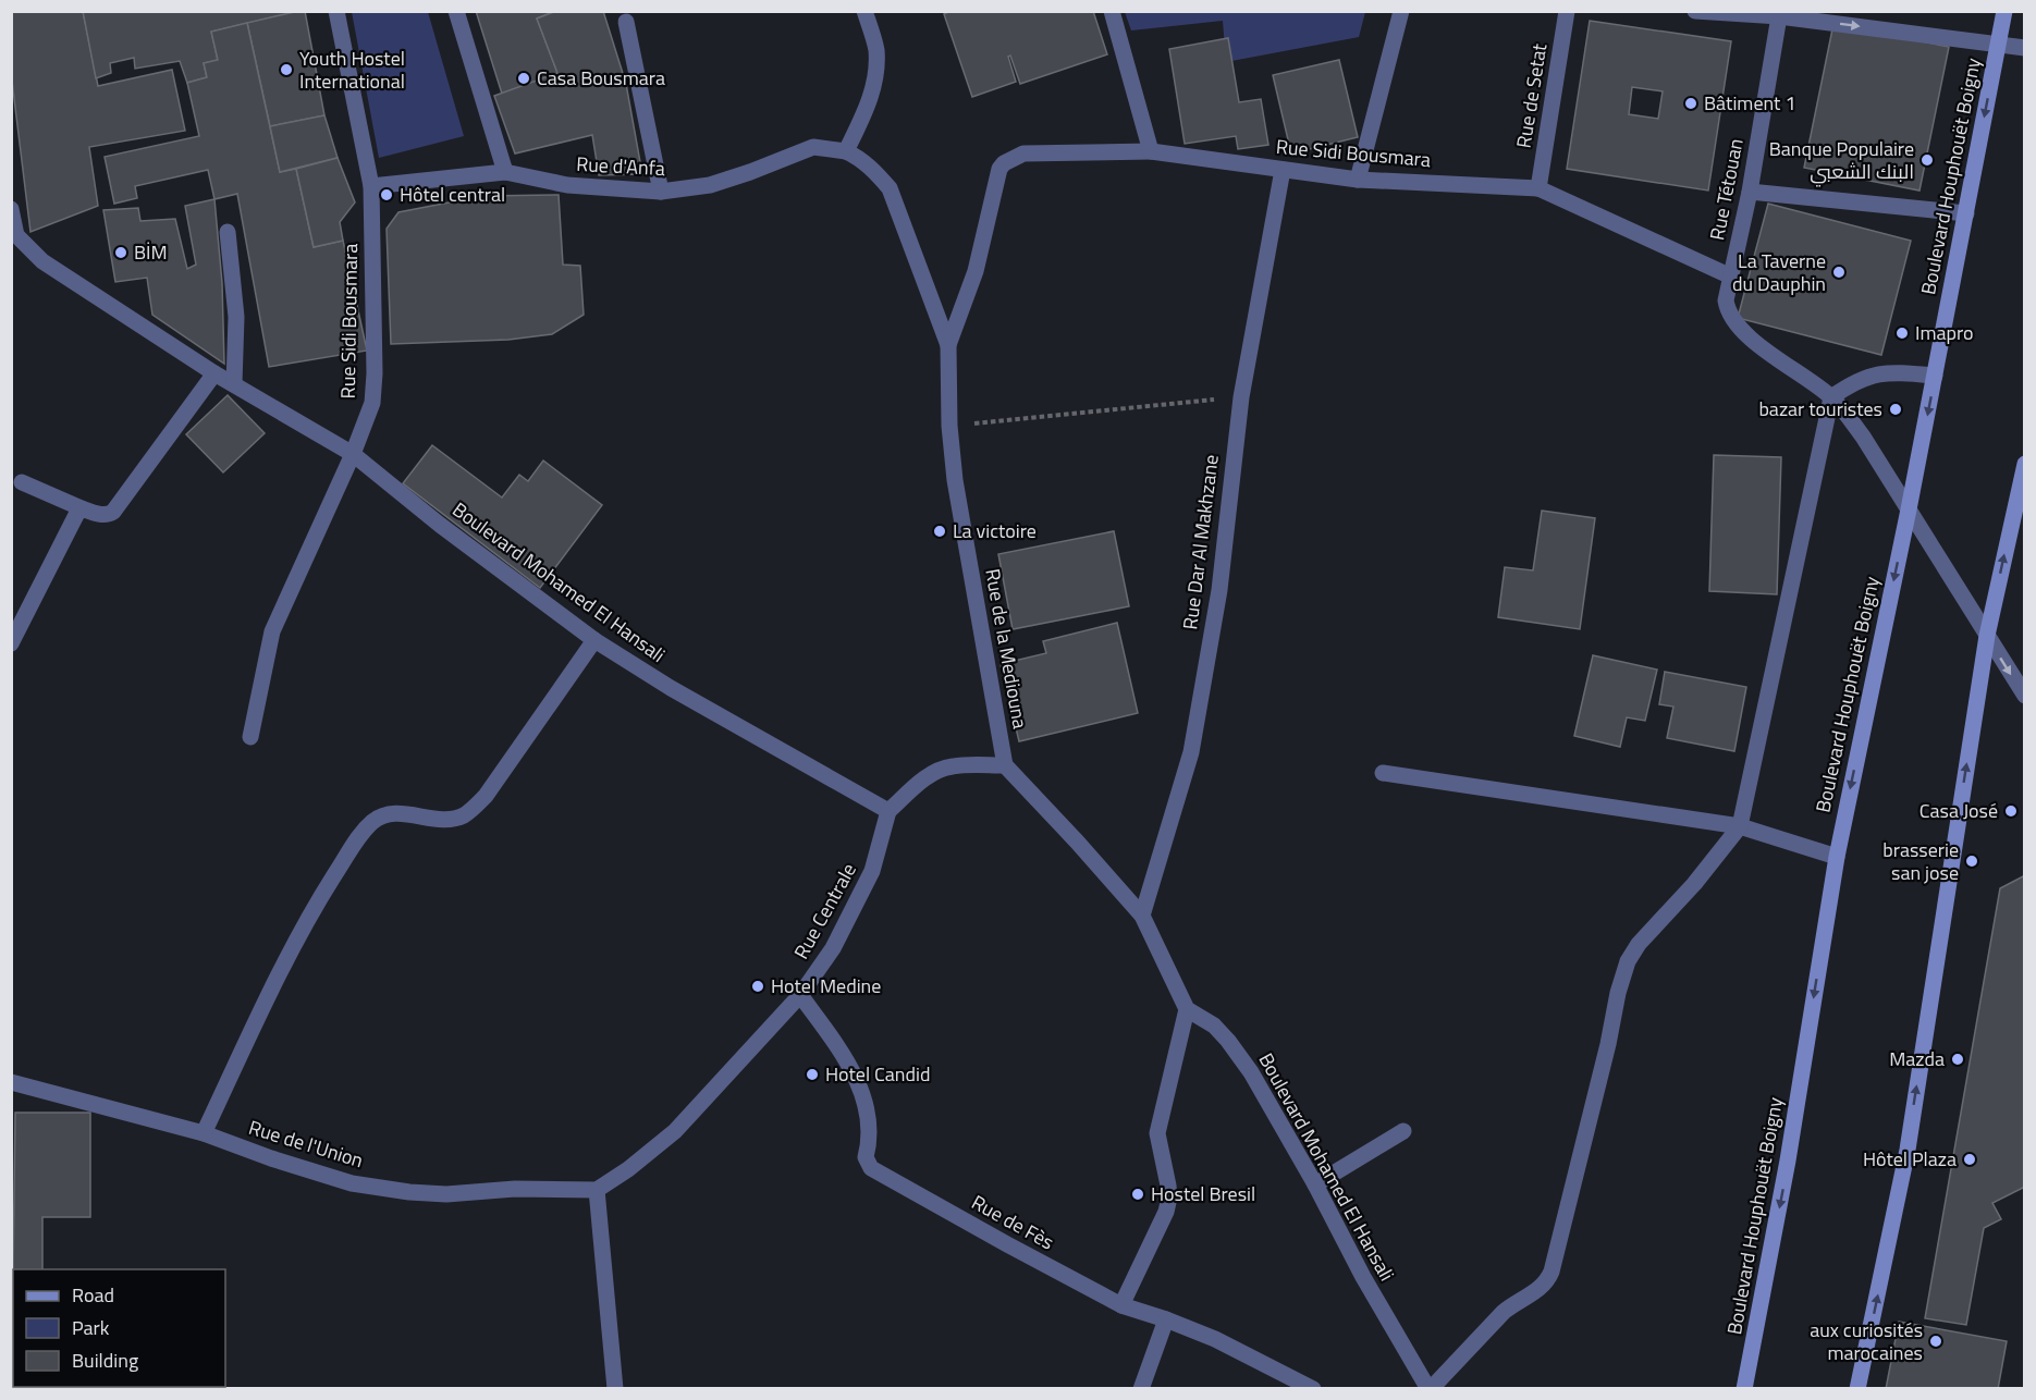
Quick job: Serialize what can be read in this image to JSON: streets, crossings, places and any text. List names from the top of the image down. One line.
{"streets":{"main road":["Boulevard Houphouët Boigny"],"street":["Rue de Setat","Rue Sidi Bousmara","Rue d'Anfa","Rue Tétouan","Rue Dar Al Makhzane","Boulevard Mohamed El Hansali","Rue de la Mediouna","Rue Centrale","Rue de l'Union","Rue de Fès"]},"crossings":[["Rue de Setat","Rue Sidi Bousmara"],["Rue Sidi Bousmara","Rue d'Anfa"],["Rue Sidi Bousmara","Rue Tétouan"],["Rue Sidi Bousmara","Rue Dar Al Makhzane"],["Rue Sidi Bousmara","Boulevard Mohamed El Hansali"],["Rue Sidi Bousmara","Rue de la Mediouna"],["Rue d'Anfa","Rue de la Mediouna"],["Boulevard Mohamed El Hansali","Rue Centrale"],["Rue Centrale","Rue de l'Union"],["Rue Centrale","Rue de Fès"]],"places":["Youth Hostel International","Casa Bousmara","Bâtiment 1","Banque Populaire البنك الشعبي","Hôtel central","BİM","La Taverne du Dauphin","Imapro","bazar touristes","La victoire","Casa José","brasserie san jose","Hotel Medine","Mazda","Hotel Candid","Hôtel Plaza","Hostel Bresil","aux curiosités marocaines"],"legend":["Road","Park","Building"]}
